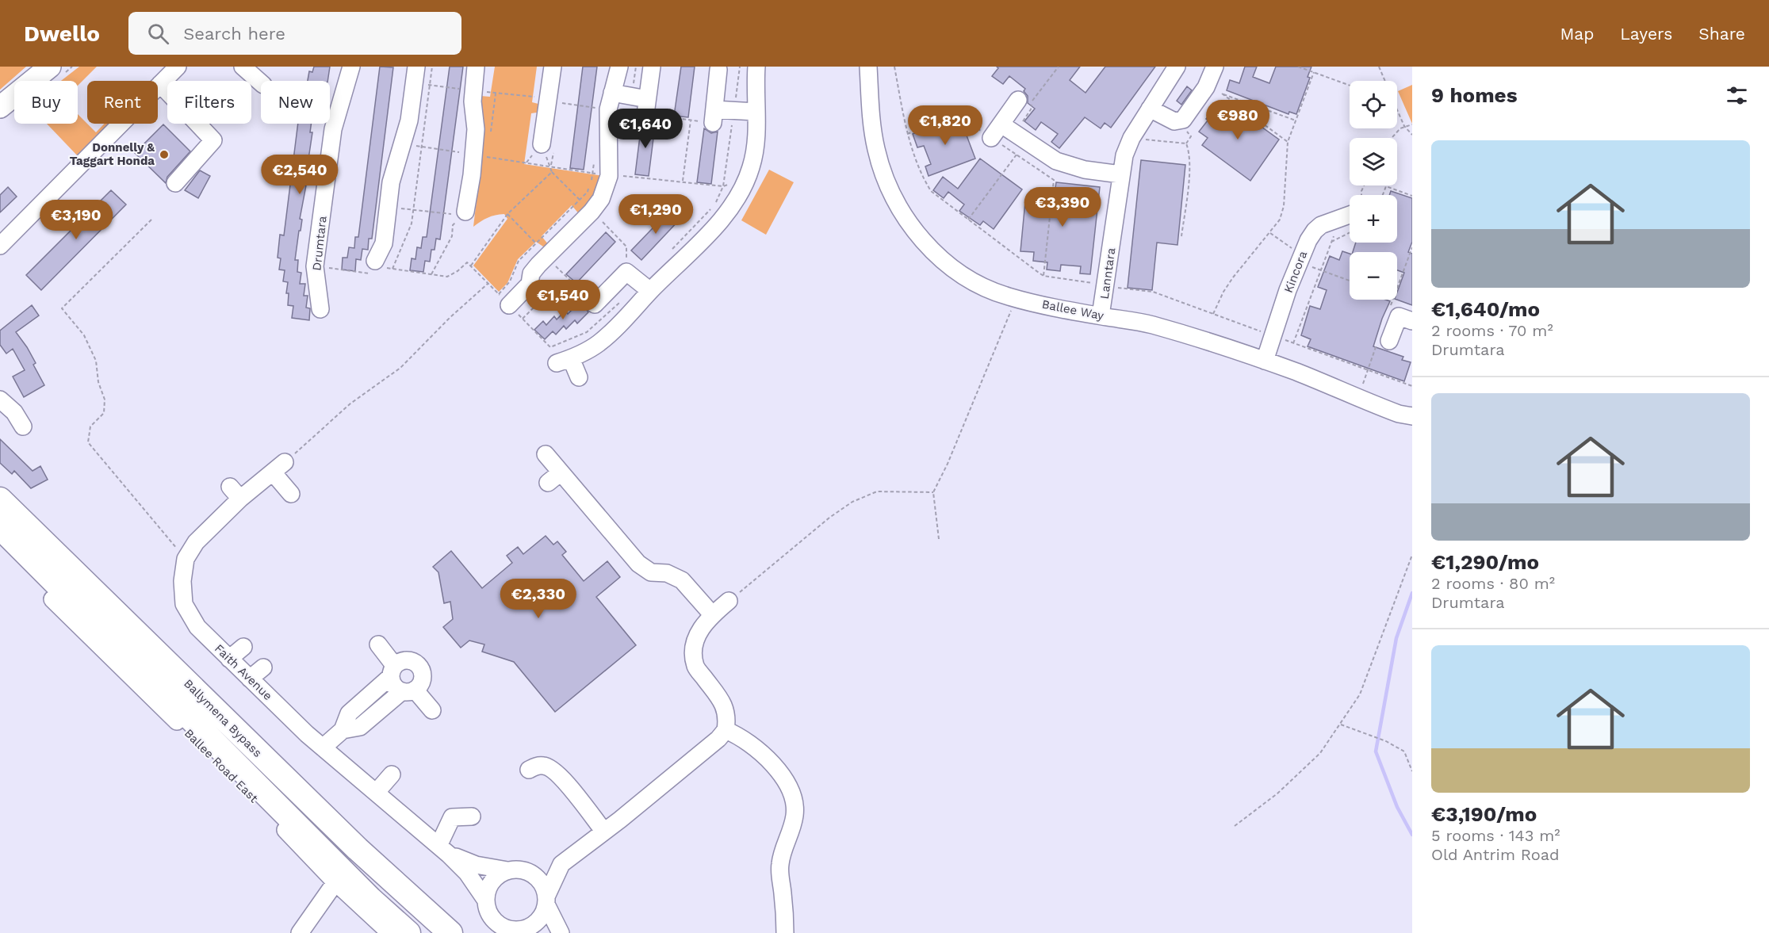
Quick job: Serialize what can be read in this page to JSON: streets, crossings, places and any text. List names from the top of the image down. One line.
{"streets":{"highway":["Ballymena Bypass"],"street":["Drumtara","Kincora","Lanntara","Ballee Way","Faith Avenue","Ballee Road East"]},"crossings":[["Kincora","Ballee Way"],["Lanntara","Ballee Way"]],"places":["Donnelly & Taggart Honda"],"page":{"header":"Dwello","search":"Search here","nav":["Map","Layers","Share"],"heading":"9 homes","map_buttons":["+","−"],"chip":["Buy","Rent","Filters","New"],"price":["€980","€1,820","€1,640","€2,540","€3,390","€1,290","€3,190","€1,540","€2,330"],"list":[{"name":"€1,640/mo","note":"2 rooms · 70 m² · Drumtara"},{"name":"€1,290/mo","note":"2 rooms · 80 m² · Drumtara"},{"name":"€3,190/mo","note":"5 rooms · 143 m² · Old Antrim Road"}]}}
